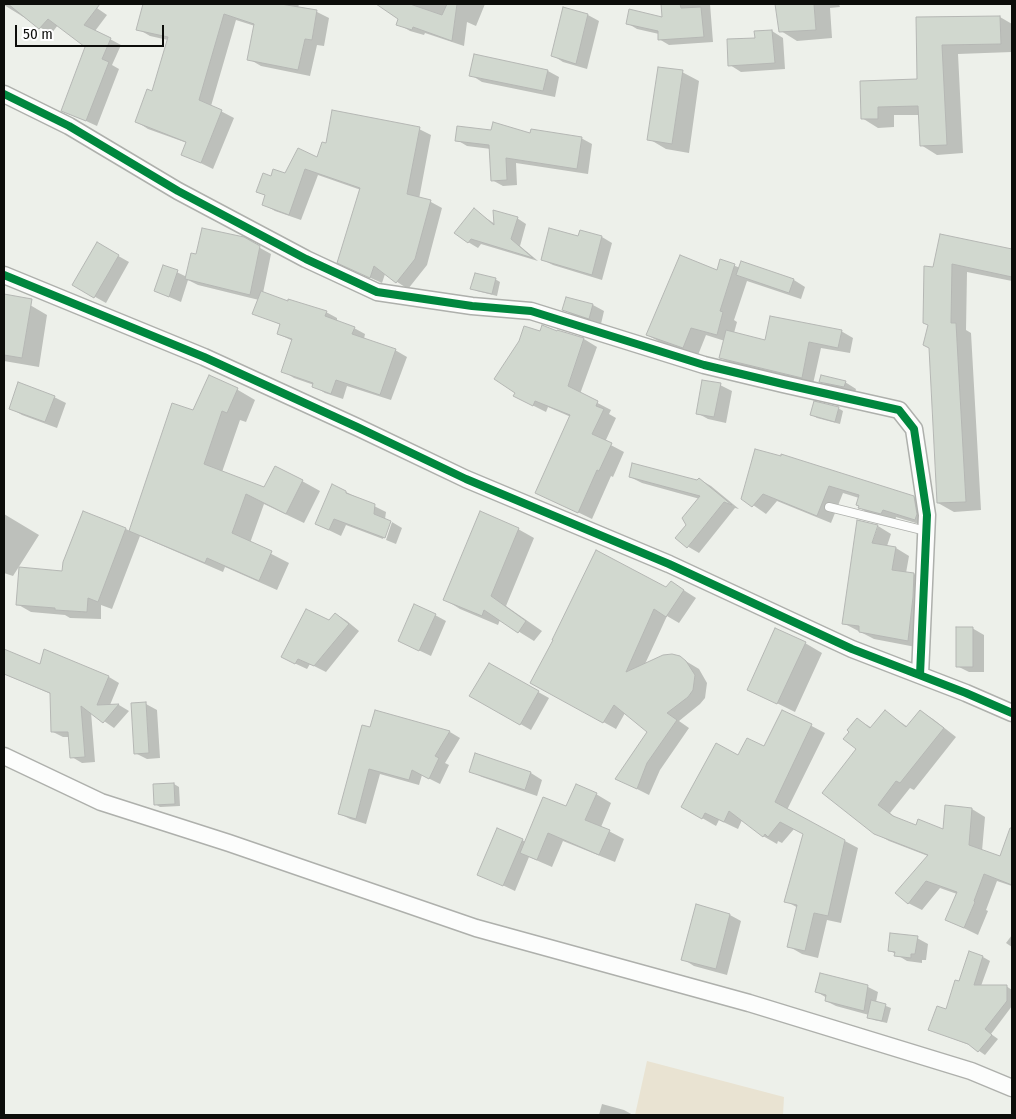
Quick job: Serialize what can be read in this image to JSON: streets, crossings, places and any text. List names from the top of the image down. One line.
{"scale_bar":"50 m"}
